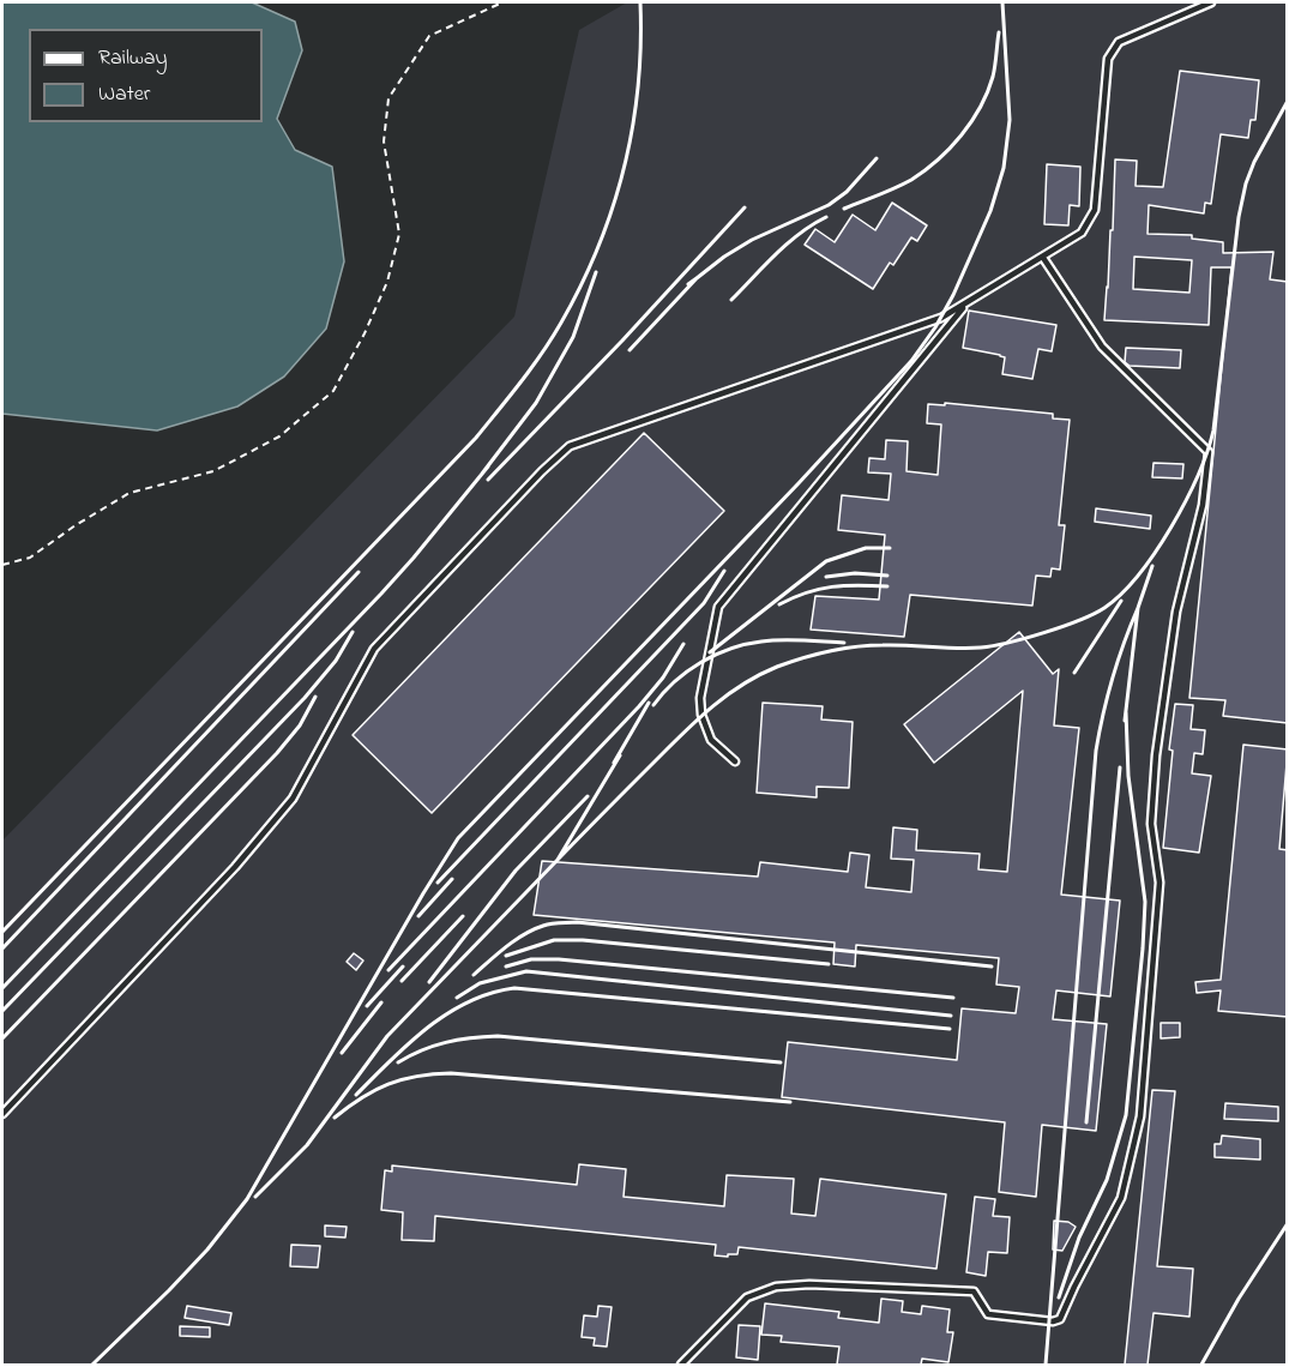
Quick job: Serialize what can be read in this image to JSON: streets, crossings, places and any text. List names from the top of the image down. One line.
{"legend":["Railway","Water"]}
